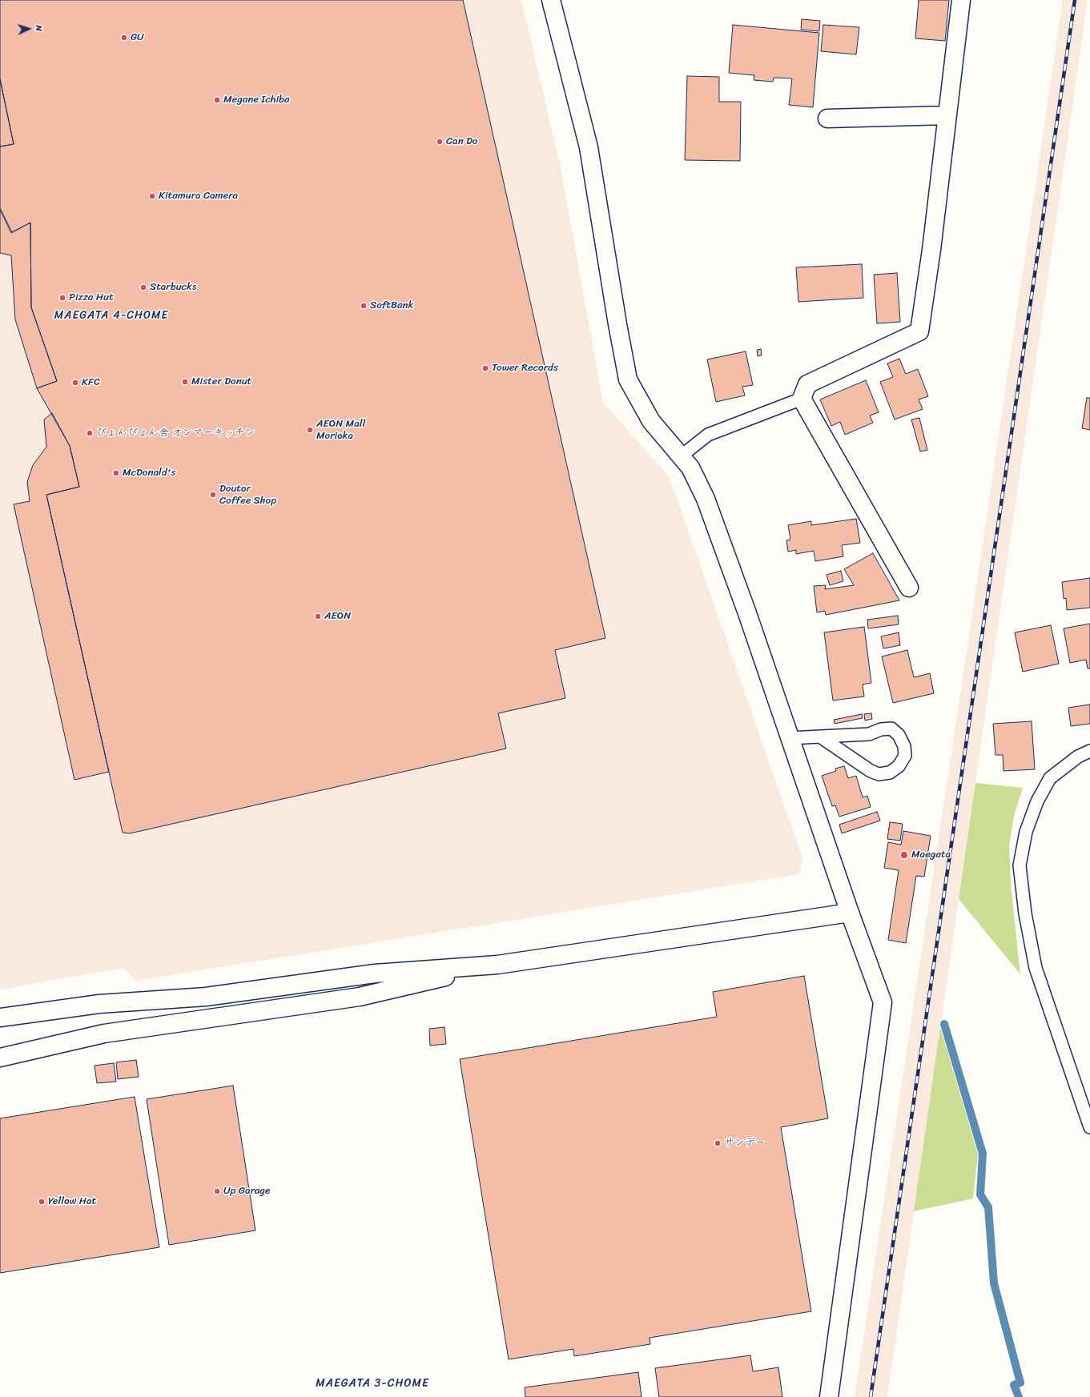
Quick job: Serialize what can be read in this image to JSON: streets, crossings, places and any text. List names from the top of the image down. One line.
{"districts":["MAEGATA 4-CHOME","MAEGATA 3-CHOME"],"places":["GU","Megane Ichiba","Can Do","Kitamura Camera","Starbucks","Pizza Hut","SoftBank","Tower Records","Mister Donut","KFC","AEON Mall Morioka","ぴょんぴょん舎 オンマーキッチン","McDonald's","Doutor Coffee Shop","AEON","Maegata","サンデー","Up Garage","Yellow Hat"],"north":"right"}
